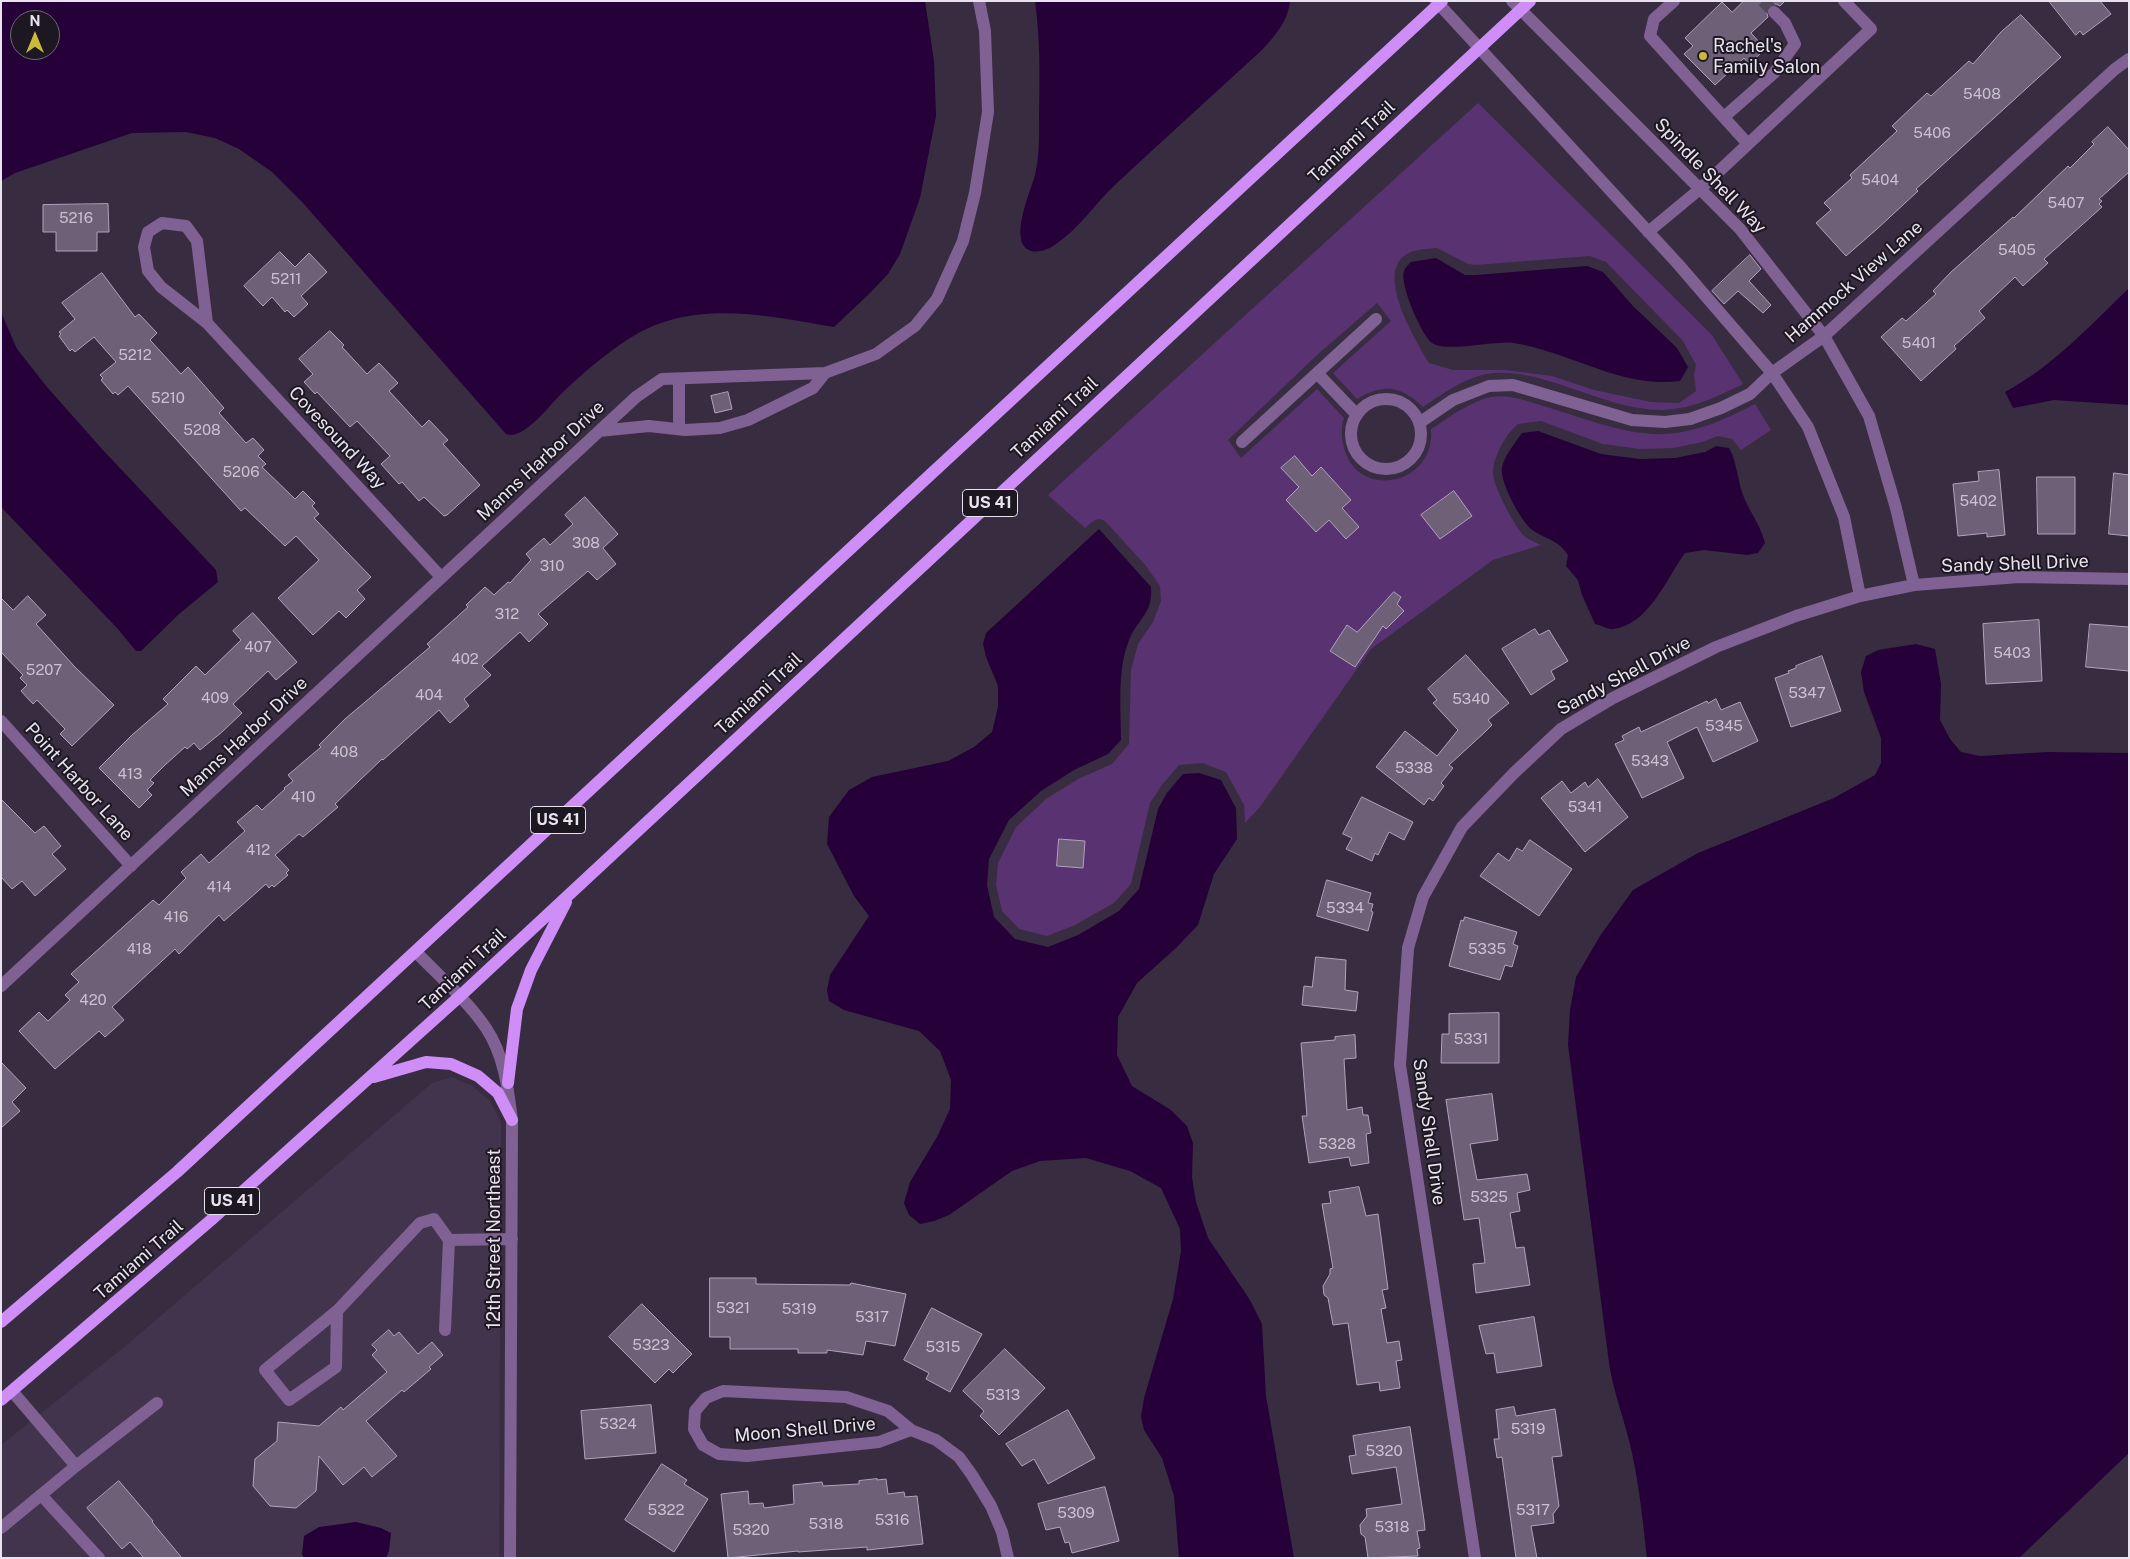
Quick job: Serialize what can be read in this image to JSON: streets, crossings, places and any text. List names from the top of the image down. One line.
{"streets":{"main road":["Tamiami Trail","US 41"],"street":["Spindle Shell Way","Hammock View Lane","Covesound Way","Manns Harbor Drive","Sandy Shell Drive","Point Harbor Lane","12th Street Northeast","Moon Shell Drive"]},"crossings":[["Tamiami Trail","Spindle Shell Way"],["Tamiami Trail","12th Street Northeast"],["Spindle Shell Way","Hammock View Lane"],["Spindle Shell Way","Sandy Shell Drive"],["Covesound Way","Manns Harbor Drive"],["Manns Harbor Drive","Point Harbor Lane"],["US 41","12th Street Northeast"]],"places":["Rachel's Family Salon"],"house_numbers":["5408","5406","5404","5407","5216","5405","5211","5401","5212","5210","5208","5206","5402","308","310","312","407","5403","402","5207","5347","404","409","5340","5345","408","5343","5338","413","410","5341","412","414","5334","416","418","5335","420","5331","5328","5325","5321","5319","5317","5323","5315","5313","5324","5319","5320","5322","5317","5309","5316","5318","5318","5320"],"north":"top"}
